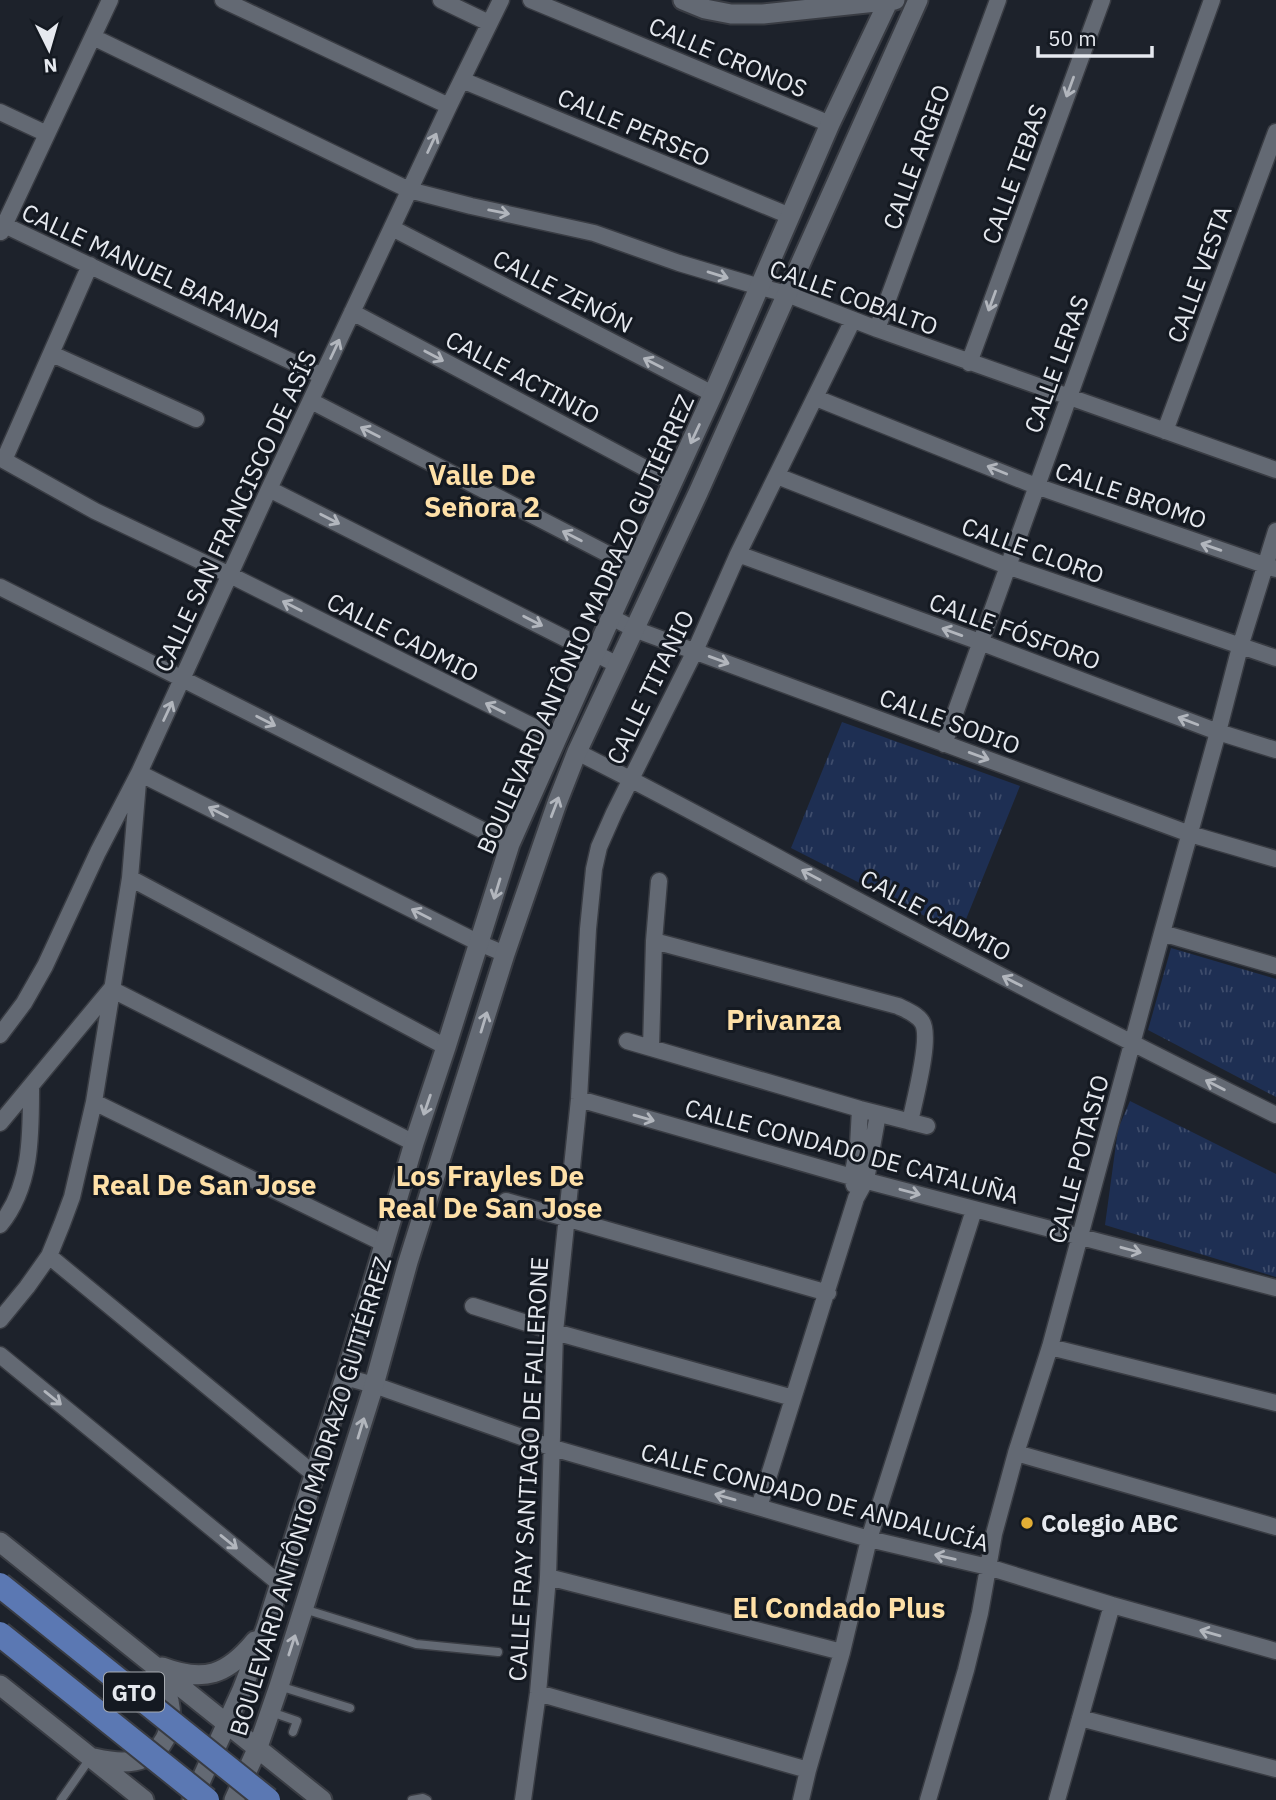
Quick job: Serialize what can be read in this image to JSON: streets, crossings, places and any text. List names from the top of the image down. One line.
{"streets":{"main road":["GTO"],"street":["CALLE CRONOS","CALLE PERSEO","CALLE ARGEO","CALLE TEBAS","CALLE MANUEL BARANDA","CALLE VESTA","CALLE ZENÓN","CALLE COBALTO","CALLE LERAS","CALLE ACTINIO","CALLE BROMO","CALLE SAN FRANCISCO DE ASÍS","CALLE CLORO","BOULEVARD ANTÔNIO MADRAZO GUTIÉRREZ","CALLE FÓSFORO","CALLE CADMIO","CALLE TITANIO","CALLE SODIO","CALLE CONDADO DE CATALUÑA","CALLE POTASIO","CALLE FRAY SANTIAGO DE FALLERONE","CALLE CONDADO DE ANDALUCÍA"]},"crossings":[["CALLE CRONOS","BOULEVARD ANTÔNIO MADRAZO GUTIÉRREZ"],["CALLE PERSEO","CALLE SAN FRANCISCO DE ASÍS"],["CALLE PERSEO","BOULEVARD ANTÔNIO MADRAZO GUTIÉRREZ"],["CALLE ARGEO","CALLE COBALTO"],["CALLE TEBAS","CALLE COBALTO"],["CALLE MANUEL BARANDA","CALLE SAN FRANCISCO DE ASÍS"],["CALLE VESTA","CALLE COBALTO"],["CALLE ZENÓN","CALLE SAN FRANCISCO DE ASÍS"],["CALLE ZENÓN","BOULEVARD ANTÔNIO MADRAZO GUTIÉRREZ"],["CALLE COBALTO","CALLE LERAS"],["CALLE COBALTO","CALLE SAN FRANCISCO DE ASÍS"],["CALLE COBALTO","BOULEVARD ANTÔNIO MADRAZO GUTIÉRREZ"],["CALLE COBALTO","CALLE TITANIO"],["CALLE LERAS","CALLE BROMO"],["CALLE LERAS","CALLE CLORO"],["CALLE LERAS","CALLE FÓSFORO"],["CALLE LERAS","CALLE SODIO"],["CALLE ACTINIO","CALLE SAN FRANCISCO DE ASÍS"],["CALLE ACTINIO","BOULEVARD ANTÔNIO MADRAZO GUTIÉRREZ"],["CALLE BROMO","CALLE TITANIO"],["CALLE BROMO","CALLE POTASIO"],["CALLE SAN FRANCISCO DE ASÍS","CALLE CADMIO"],["CALLE CLORO","CALLE TITANIO"],["CALLE CLORO","CALLE POTASIO"],["BOULEVARD ANTÔNIO MADRAZO GUTIÉRREZ","CALLE CADMIO"],["BOULEVARD ANTÔNIO MADRAZO GUTIÉRREZ","CALLE SODIO"],["BOULEVARD ANTÔNIO MADRAZO GUTIÉRREZ","CALLE CONDADO DE ANDALUCÍA"],["CALLE FÓSFORO","CALLE TITANIO"],["CALLE FÓSFORO","CALLE POTASIO"],["CALLE CADMIO","CALLE TITANIO"],["CALLE CADMIO","CALLE POTASIO"],["CALLE TITANIO","CALLE SODIO"],["CALLE TITANIO","CALLE CONDADO DE CATALUÑA"],["CALLE TITANIO","CALLE FRAY SANTIAGO DE FALLERONE"],["CALLE SODIO","CALLE POTASIO"],["CALLE CONDADO DE CATALUÑA","CALLE POTASIO"],["CALLE CONDADO DE CATALUÑA","CALLE FRAY SANTIAGO DE FALLERONE"],["CALLE POTASIO","CALLE CONDADO DE ANDALUCÍA"],["CALLE FRAY SANTIAGO DE FALLERONE","CALLE CONDADO DE ANDALUCÍA"]],"one_way":["CALLE TEBAS","CALLE ZENÓN","CALLE BROMO","CALLE FÓSFORO","CALLE SODIO"],"districts":["Valle De Señora 2","Privanza","Los Frayles De Real De San Jose","Real De San Jose","El Condado Plus"],"places":["Colegio ABC"],"scale_bar":"50 m","north":"bottom"}
